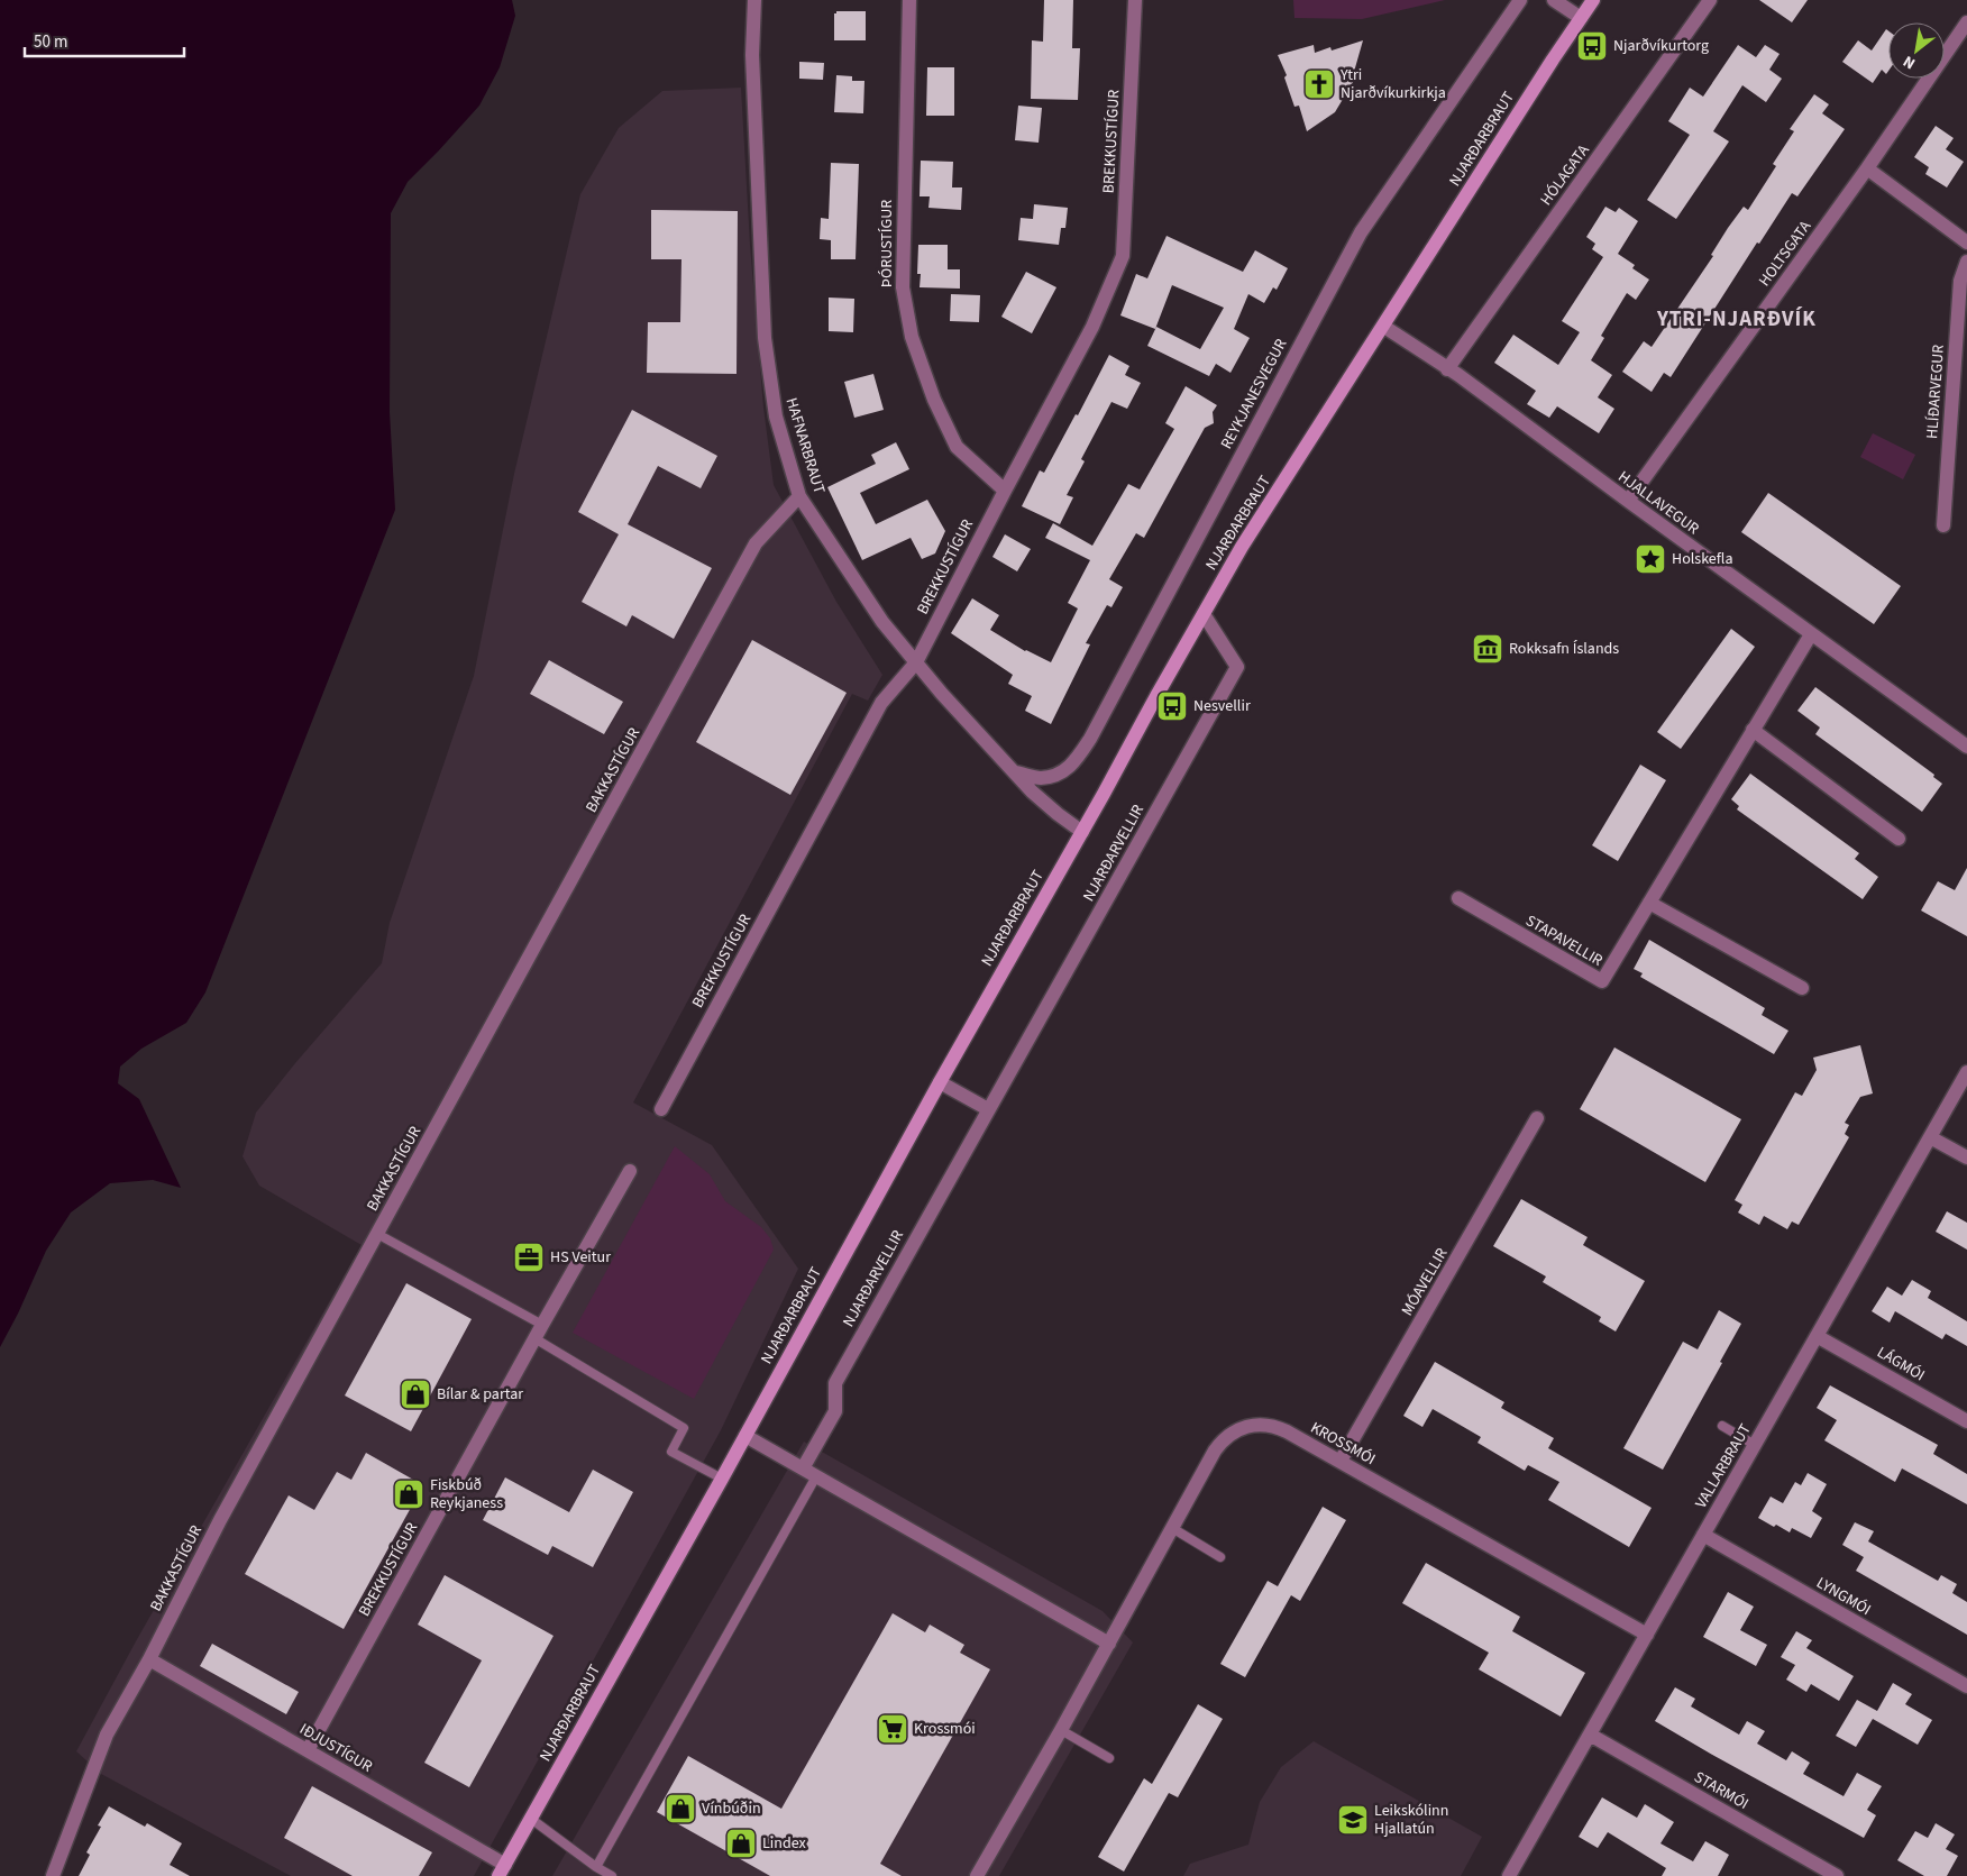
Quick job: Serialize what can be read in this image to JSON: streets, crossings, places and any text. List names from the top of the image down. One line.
{"streets":{"main road":["NJARÐARBRAUT"],"street":["BREKKUSTÍGUR","HÓLAGATA","ÞÓRUSTÍGUR","HOLTSGATA","HLÍÐARVEGUR","REYKJANESVEGUR","HAFNARBRAUT","HJALLAVEGUR","BAKKASTÍGUR","NJARÐARVELLIR","STAPAVELLIR","MÓAVELLIR","LÁGMÓI","KROSSMÓI","VALLARBRAUT","LYNGMÓI","IÐJUSTÍGUR","STARMÓI"]},"crossings":[["NJARÐARBRAUT","HAFNARBRAUT"],["NJARÐARBRAUT","HJALLAVEGUR"],["NJARÐARBRAUT","NJARÐARVELLIR"],["NJARÐARBRAUT","IÐJUSTÍGUR"],["BREKKUSTÍGUR","ÞÓRUSTÍGUR"],["BREKKUSTÍGUR","HAFNARBRAUT"],["BREKKUSTÍGUR","IÐJUSTÍGUR"],["HÓLAGATA","HJALLAVEGUR"],["HOLTSGATA","HJALLAVEGUR"],["REYKJANESVEGUR","HAFNARBRAUT"],["HAFNARBRAUT","BAKKASTÍGUR"],["HJALLAVEGUR","STAPAVELLIR"],["BAKKASTÍGUR","IÐJUSTÍGUR"],["MÓAVELLIR","KROSSMÓI"],["LÁGMÓI","VALLARBRAUT"],["KROSSMÓI","VALLARBRAUT"],["VALLARBRAUT","LYNGMÓI"],["VALLARBRAUT","STARMÓI"]],"districts":["YTRI-NJARÐVÍK"],"places":{"bus stop":["Njarðvíkurtorg","Nesvellir"],"church":["Ytri Njarðvíkurkirkja"],"place":["Holskefla"],"museum":["Rokksafn Íslands"],"office":["HS Veitur"],"shop":["Bílar & partar","Fiskbúð Reykjaness","Vínbúðin","Lindex"],"supermarket":["Krossmói"],"school or university":["Leikskólinn Hjallatún"]},"scale_bar":"50 m","north":"bottom left"}
